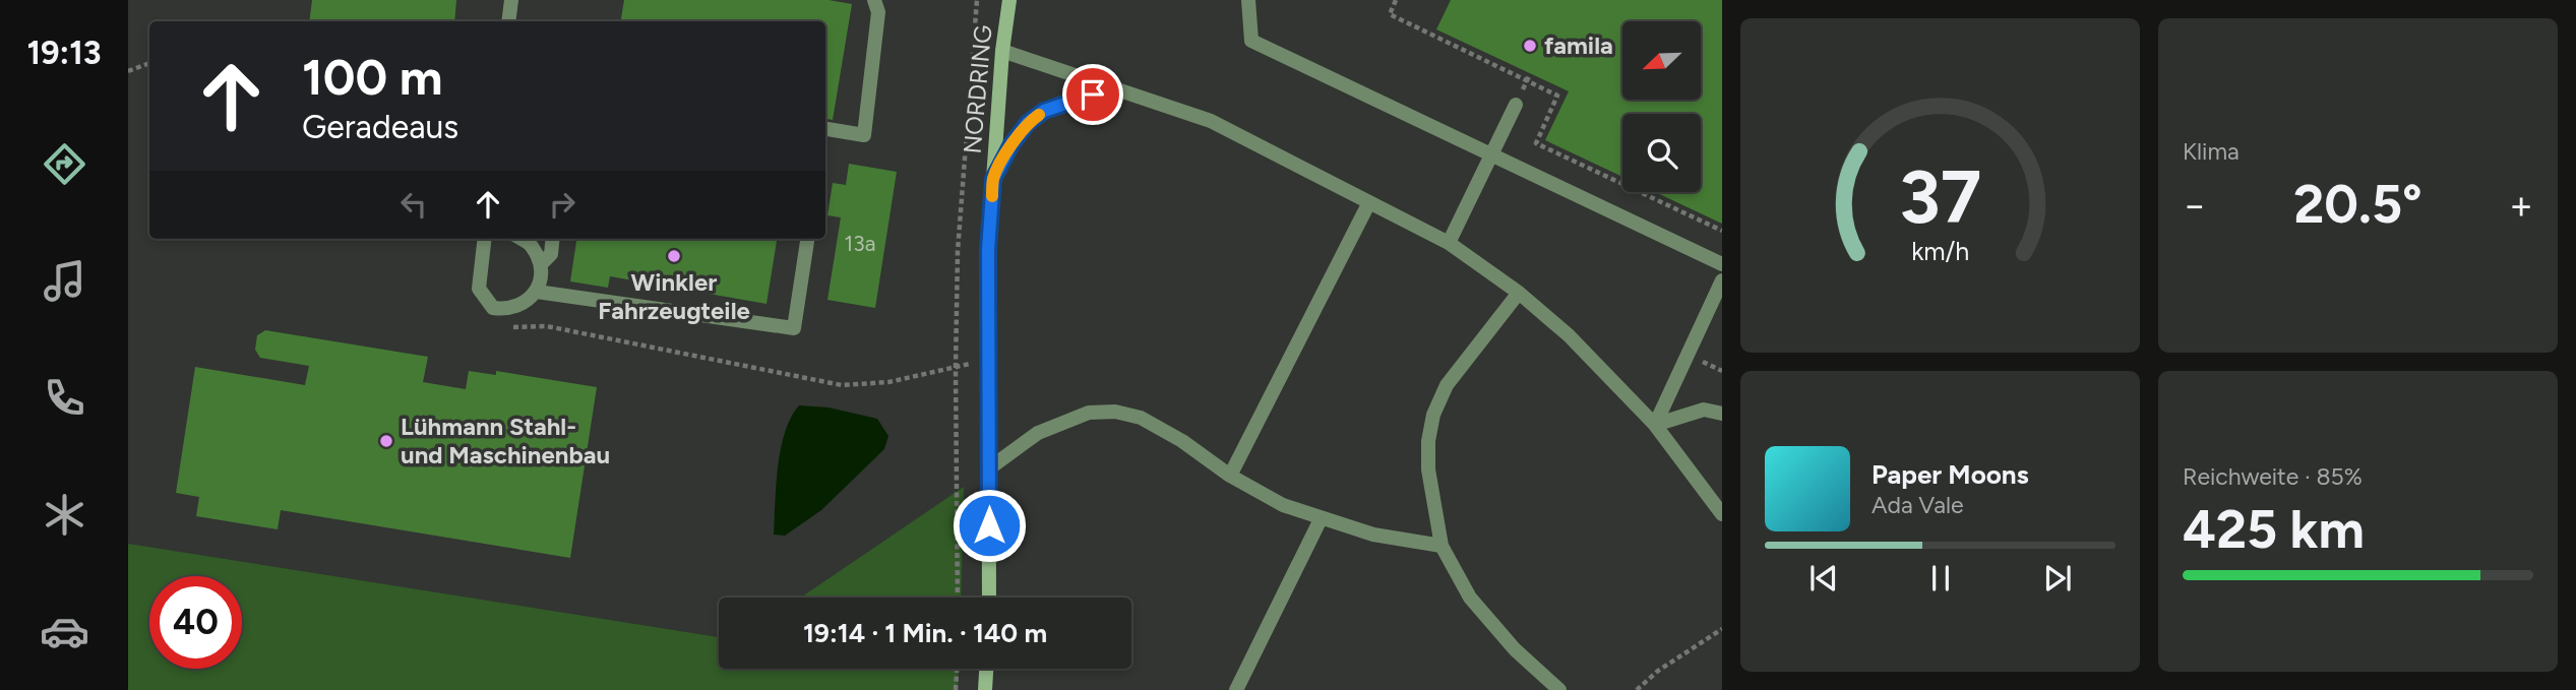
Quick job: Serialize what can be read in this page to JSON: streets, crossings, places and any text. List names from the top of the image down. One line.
{"streets":{"street":["NORDRING"]},"places":["famila","Winkler Fahrzeugteile","Lühmann Stahl- und Maschinenbau"],"house_numbers":["13a"],"north":"bottom left","page":{"tabs":"19:13","tile":["Klima",["Reichweite · 85%","425 km"]],"turn":["100 m","Geradeaus"],"heat":["−","20.5°","+"],"song":["Paper Moons","Ada Vale"],"limit":"40","trip":"19:14 · 1 Min. · 140 m","gauge":["37","km/h"]}}
